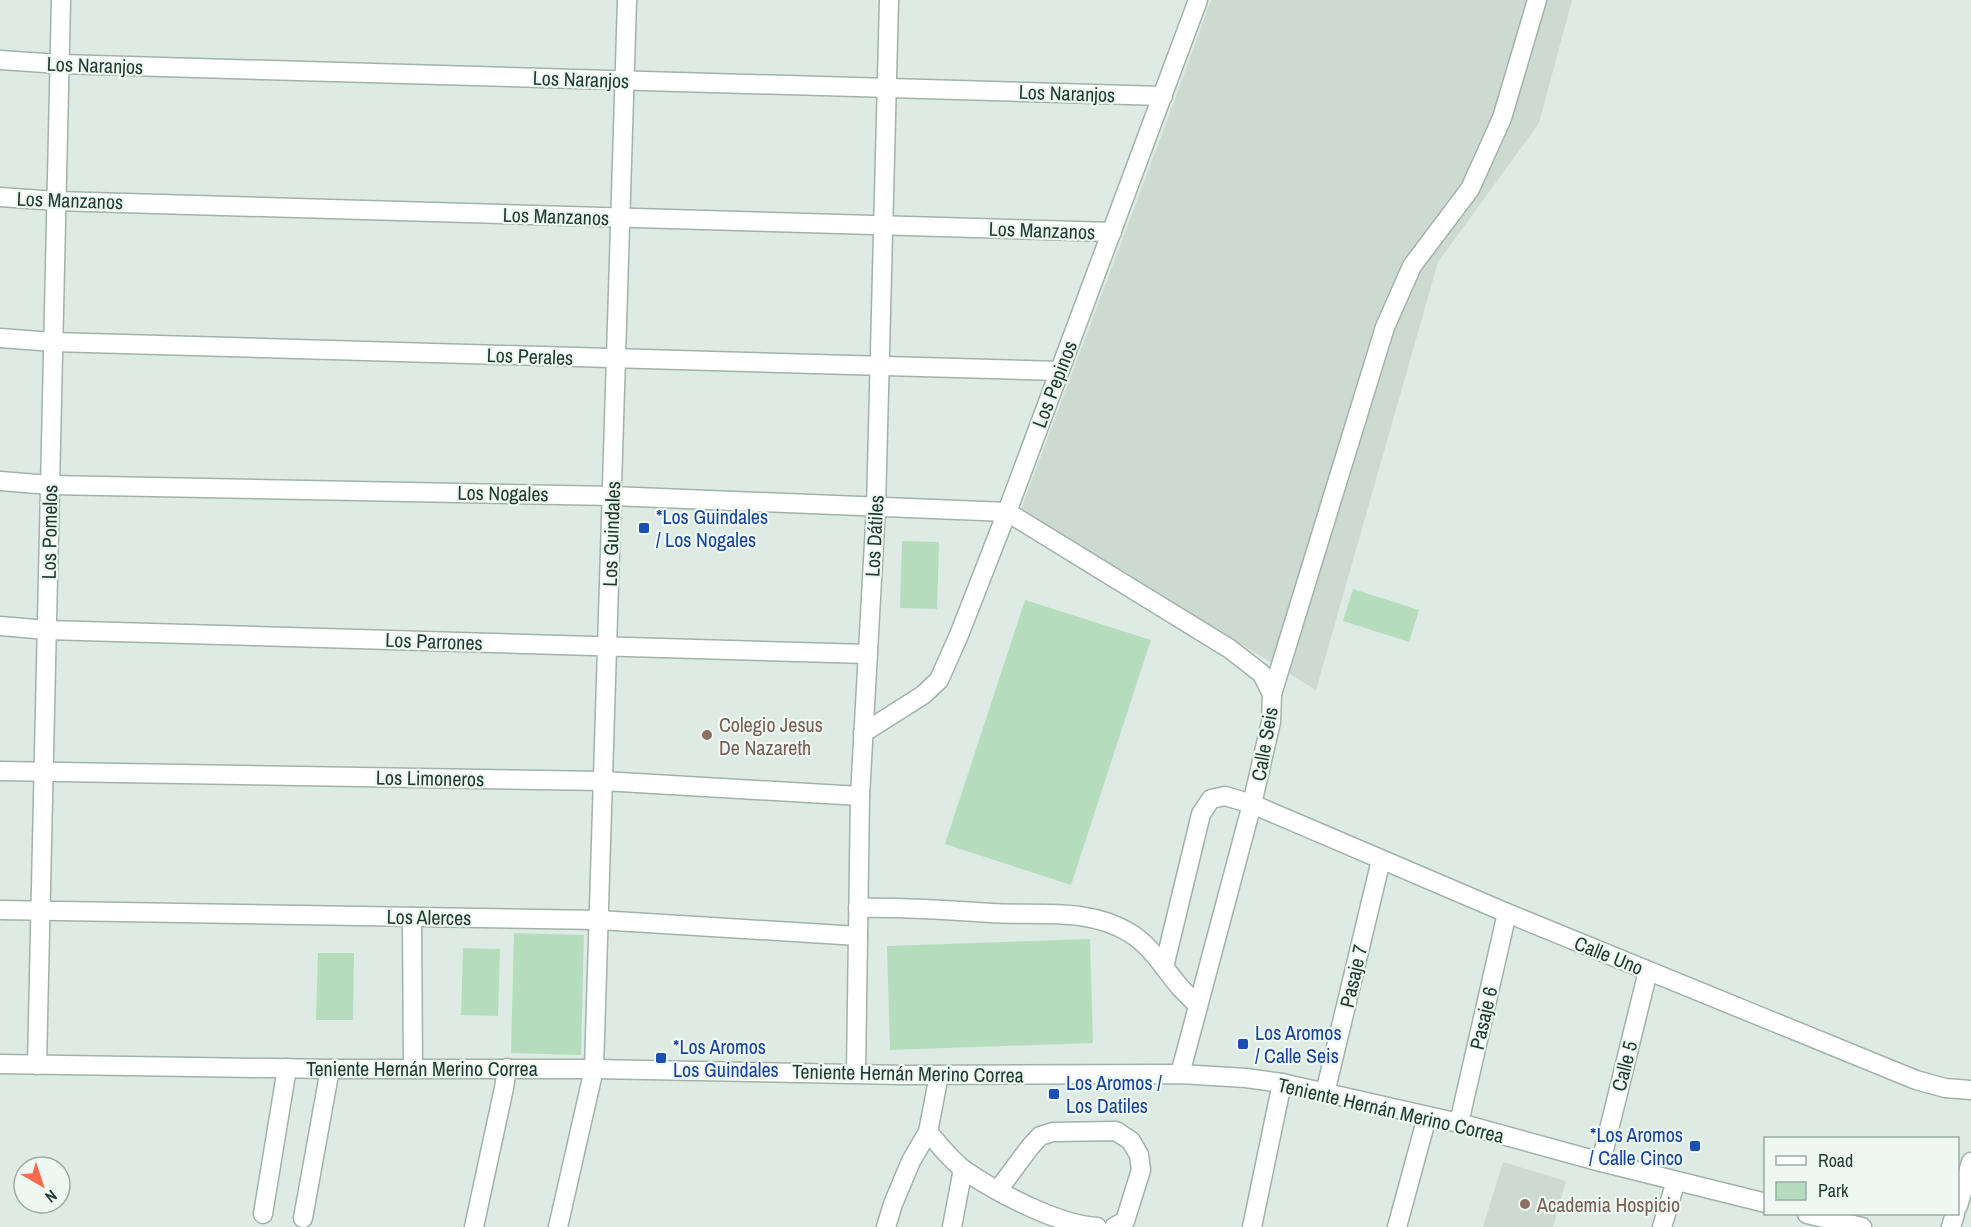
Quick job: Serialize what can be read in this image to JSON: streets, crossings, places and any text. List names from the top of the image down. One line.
{"streets":{"street":["Los Naranjos","Los Manzanos","Los Perales","Los Pepinos","Los Nogales","Los Pomelos","Los Guindales","Los Dátiles","Los Parrones","Calle Seis","Los Limoneros","Los Alerces","Calle Uno","Pasaje 7","Pasaje 6","Calle 5","Teniente Hernán Merino Correa"]},"crossings":[["Los Naranjos","Los Pepinos"],["Los Naranjos","Los Pomelos"],["Los Naranjos","Los Guindales"],["Los Naranjos","Los Dátiles"],["Los Manzanos","Los Pepinos"],["Los Manzanos","Los Pomelos"],["Los Manzanos","Los Guindales"],["Los Manzanos","Los Dátiles"],["Los Perales","Los Pepinos"],["Los Perales","Los Pomelos"],["Los Perales","Los Guindales"],["Los Perales","Los Dátiles"],["Los Pepinos","Los Nogales"],["Los Pepinos","Los Dátiles"],["Los Pepinos","Calle Seis"],["Los Nogales","Los Pomelos"],["Los Nogales","Los Guindales"],["Los Nogales","Los Dátiles"],["Los Nogales","Calle Seis"],["Los Pomelos","Los Parrones"],["Los Pomelos","Los Limoneros"],["Los Pomelos","Los Alerces"],["Los Pomelos","Teniente Hernán Merino Correa"],["Los Guindales","Los Parrones"],["Los Guindales","Los Limoneros"],["Los Guindales","Los Alerces"],["Los Guindales","Teniente Hernán Merino Correa"],["Los Dátiles","Los Parrones"],["Los Dátiles","Los Limoneros"],["Los Dátiles","Los Alerces"],["Los Dátiles","Teniente Hernán Merino Correa"],["Calle Seis","Calle Uno"],["Calle Seis","Teniente Hernán Merino Correa"],["Calle Uno","Pasaje 7"],["Calle Uno","Pasaje 6"],["Calle Uno","Calle 5"],["Pasaje 7","Teniente Hernán Merino Correa"],["Pasaje 6","Teniente Hernán Merino Correa"],["Calle 5","Teniente Hernán Merino Correa"]],"places":{"transit":["*Los Guindales / Los Nogales","Los Aromos / Calle Seis","*Los Aromos Los Guindales","Los Aromos / Los Datiles","*Los Aromos / Calle Cinco"],"other":["Colegio Jesus De Nazareth","Academia Hospicio"]},"legend":["Road","Park"],"north":"bottom right"}
